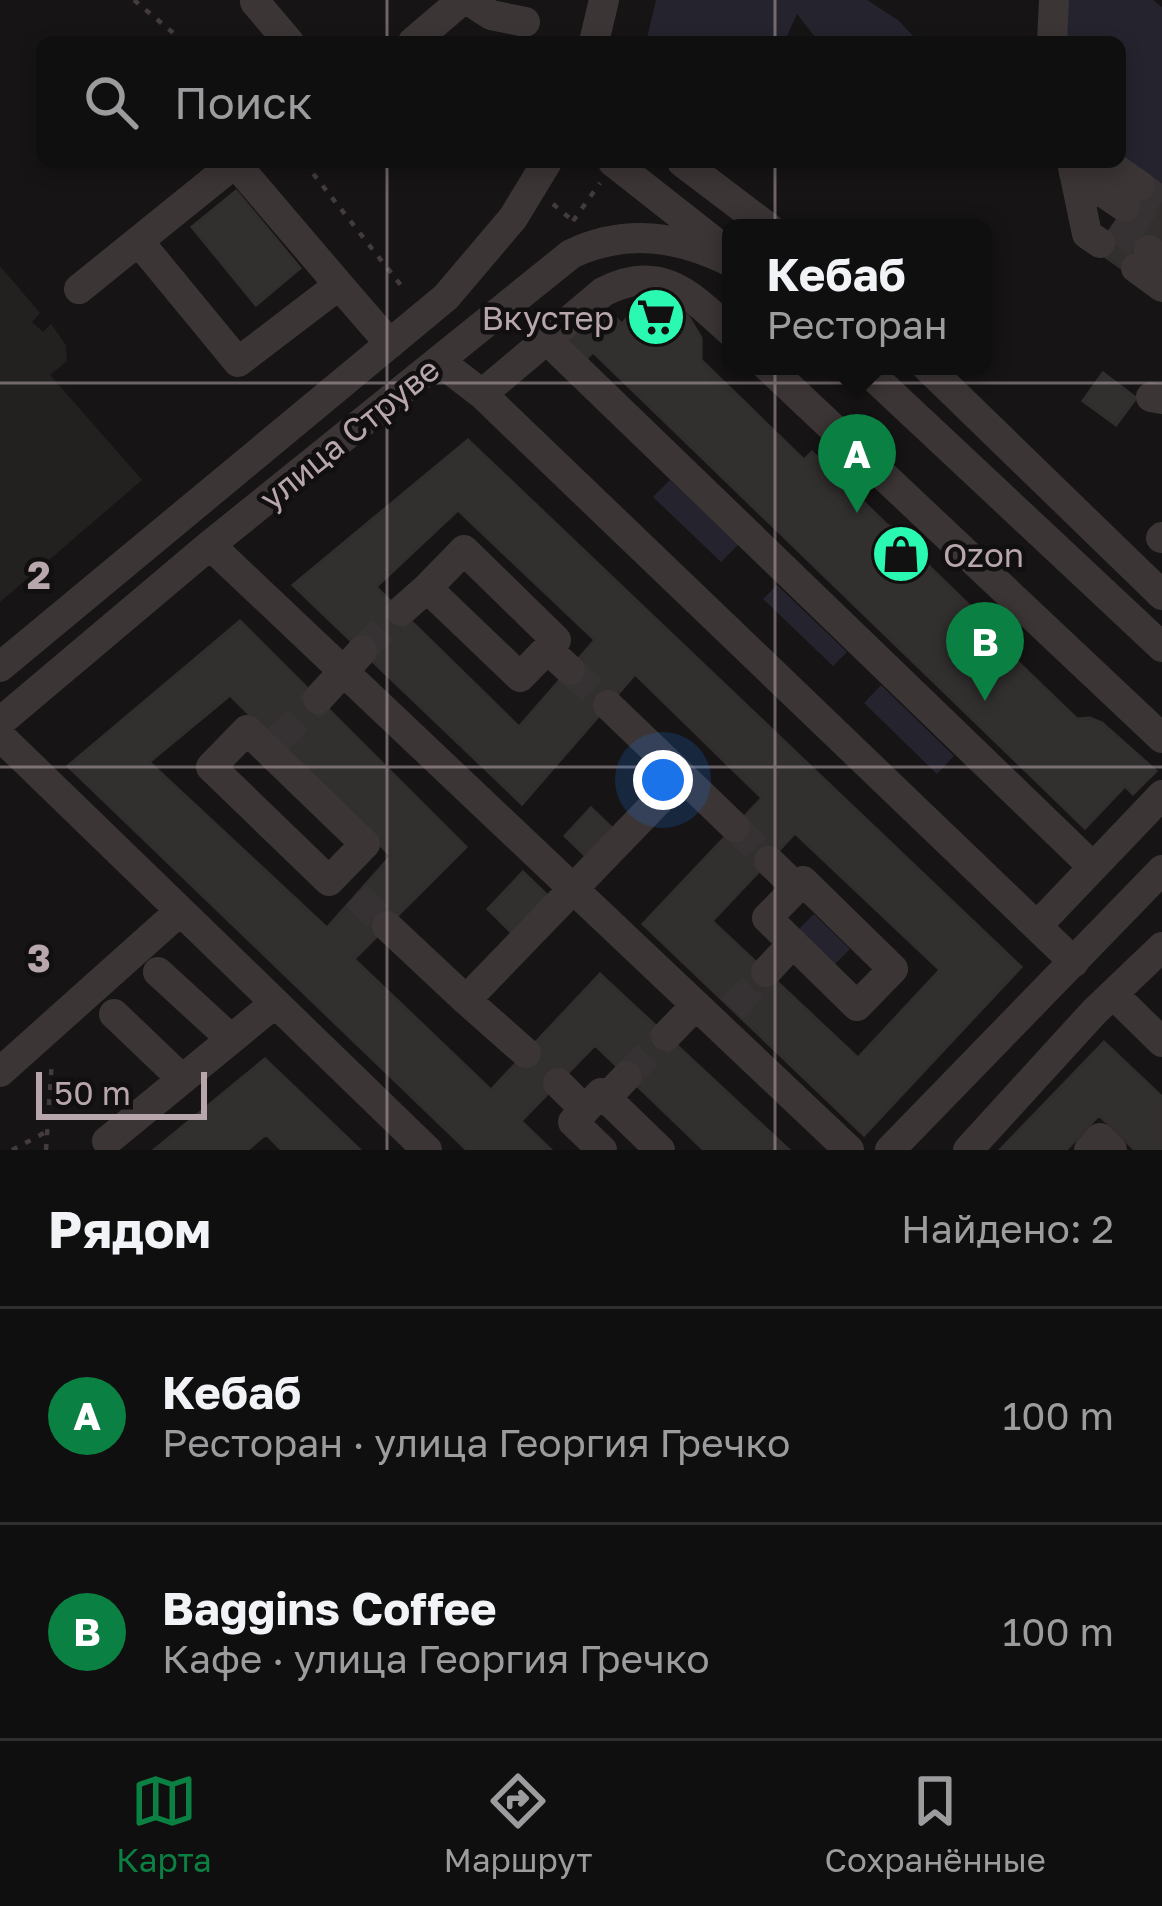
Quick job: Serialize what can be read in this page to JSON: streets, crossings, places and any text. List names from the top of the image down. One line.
{"streets":{"street":["улица Струве"]},"places":{"supermarket":["Вкустер"],"shop":["Ozon"]},"scale_bar":"50 m","page":{"search":"Поиск","popup":["Кебаб","Ресторан"],"pins":["A","B"],"scale":"50 m","heading":["Рядом","Найдено: 2"],"list":[{"mark":"A","name":"Кебаб","note":"Ресторан · улица Георгия Гречко","value":"100 m"},{"mark":"B","name":"Baggins Coffee","note":"Кафе · улица Георгия Гречко","value":"100 m"}],"nav":["Карта","Маршрут","Сохранённые"]},"grid":{"rows":["2","3"]}}
